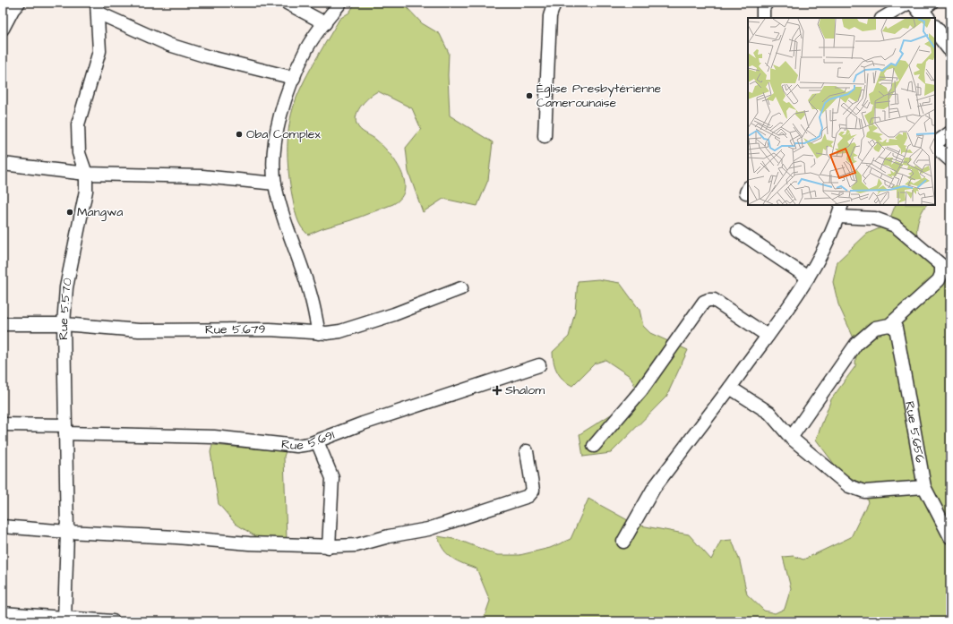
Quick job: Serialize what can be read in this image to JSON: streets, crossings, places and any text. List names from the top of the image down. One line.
{"streets":{"street":["Rue 5.570","Rue 5.679","Rue 5.656","Rue 5.691"]},"crossings":[["Rue 5.570","Rue 5.679"],["Rue 5.570","Rue 5.691"]],"places":{"other":["Église Presbytérienne Camerounaise","Oba Complex","Mangwa"],"health":["Shalom"]}}
